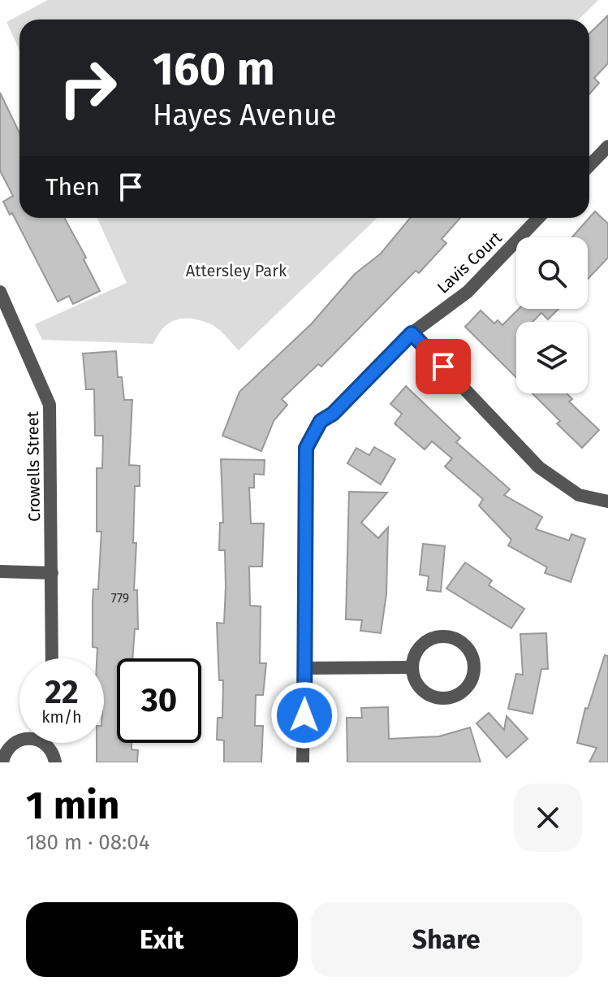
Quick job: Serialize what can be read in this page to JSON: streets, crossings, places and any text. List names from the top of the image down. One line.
{"streets":{"street":["Lavis Court","Crowells Street"]},"parks":["Attersley Park"],"house_numbers":["779"],"page":{"turn":["160 m","Hayes Avenue"],"then":"Then","speed":"22 km/h","limit":"30","heading":["1 min","180 m · 08:04"],"buttons":["Exit","Share"]}}
